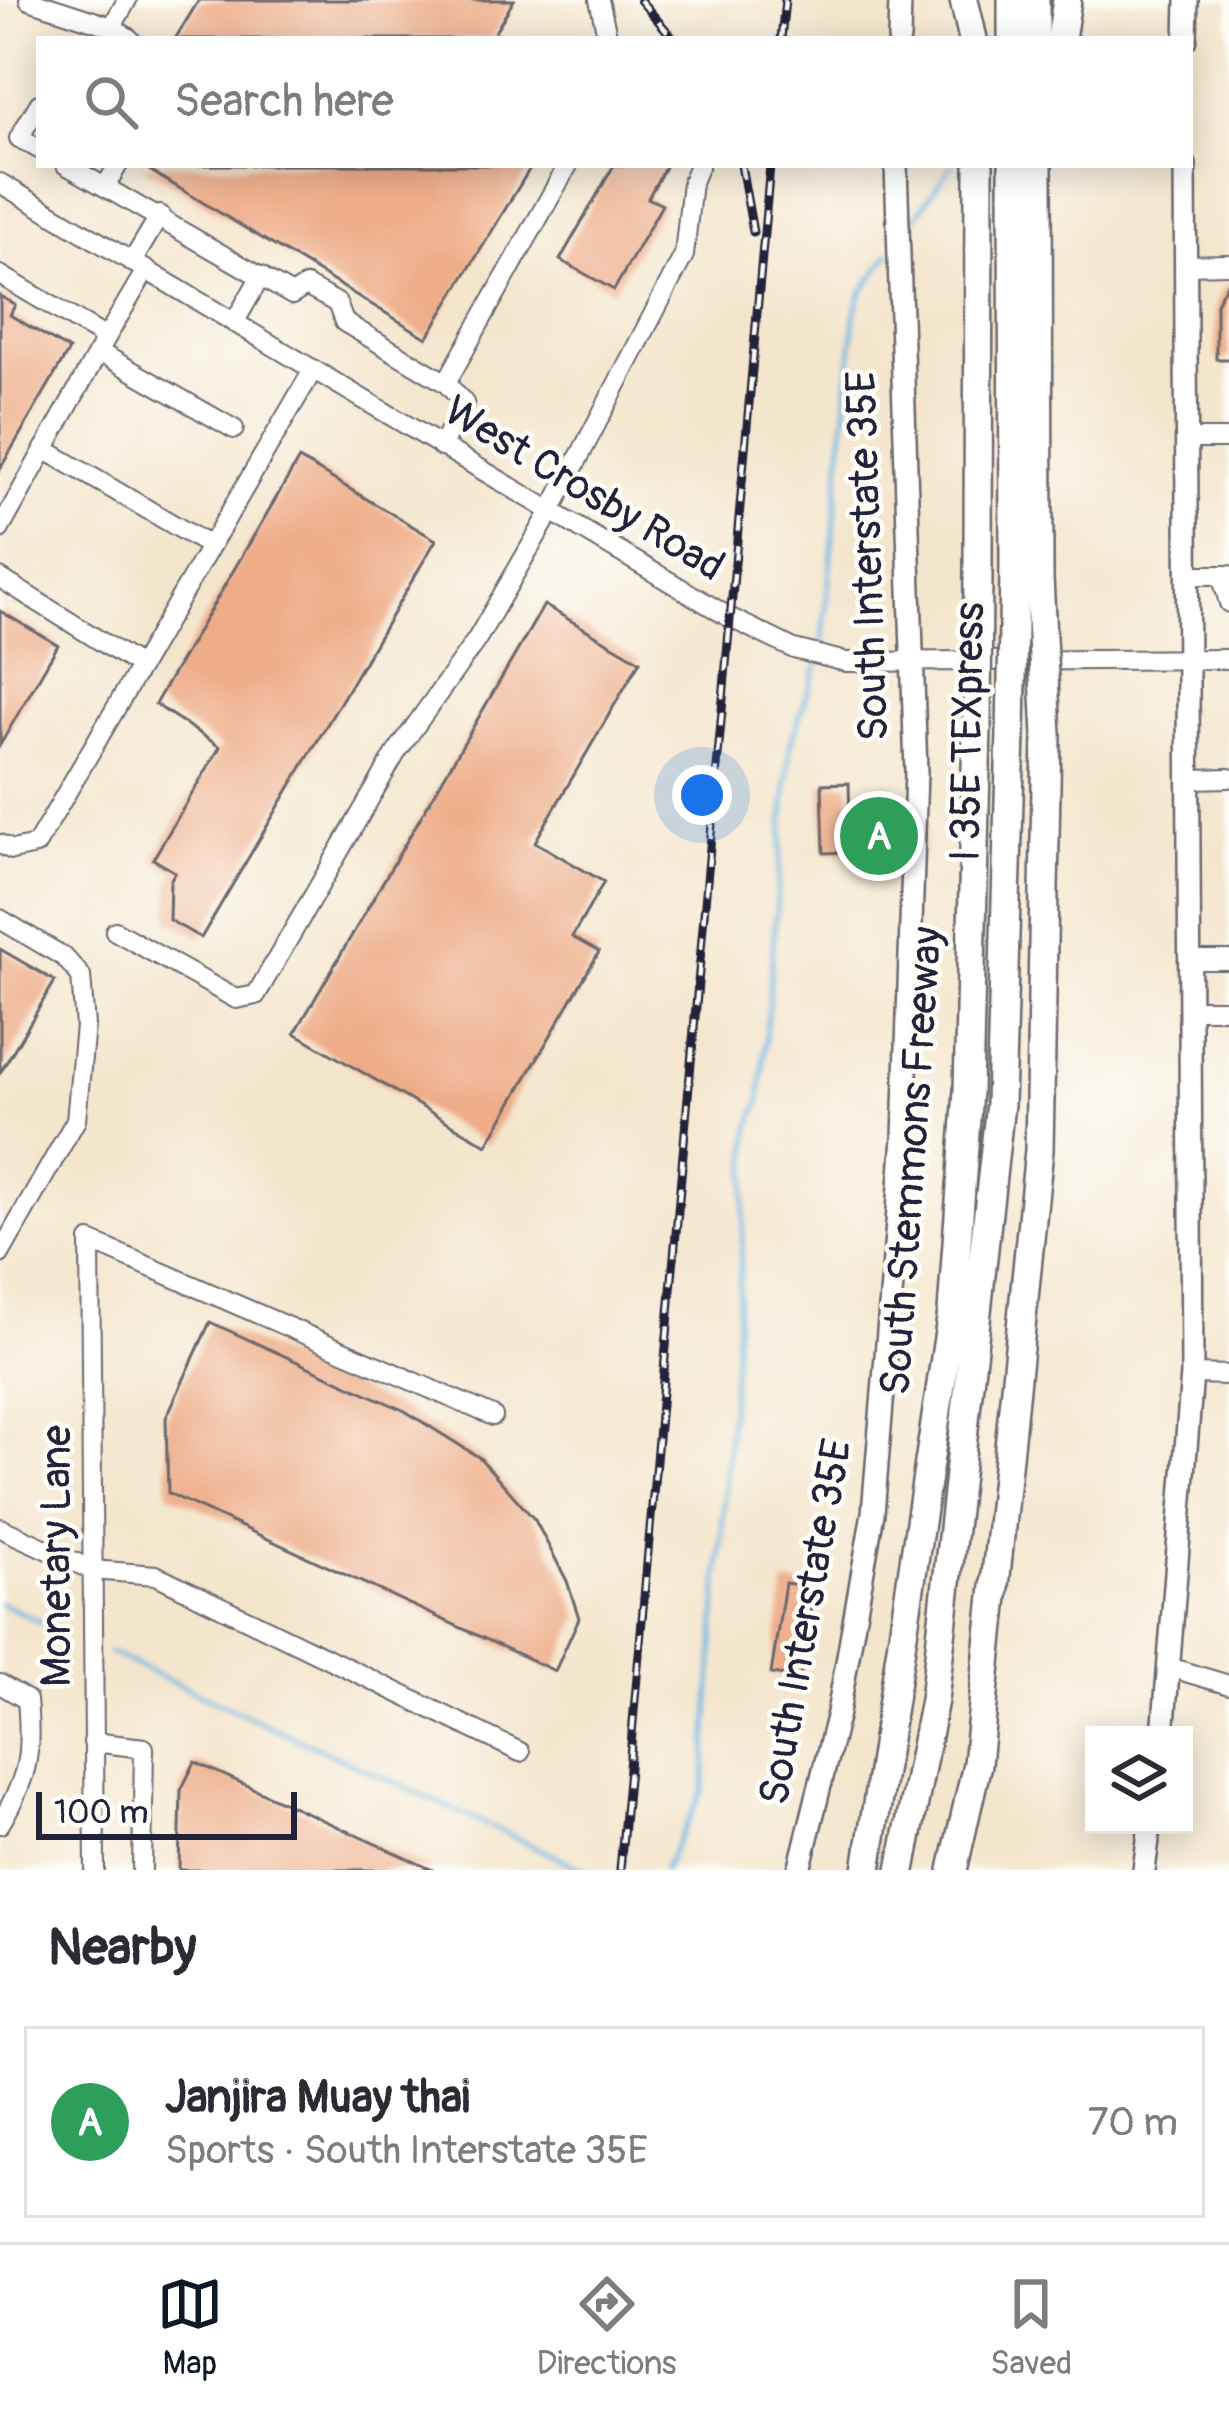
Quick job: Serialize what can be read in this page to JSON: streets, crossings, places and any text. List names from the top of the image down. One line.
{"streets":{"highway":["I 35E TEXpress","South Stemmons Freeway"],"main road":["South Interstate 35E"],"street":["West Crosby Road","Monetary Lane"]},"crossings":[["West Crosby Road","South Interstate 35E"]],"scale_bar":"100 m","page":{"search":"Search here","pins":"A","scale":"100 m","heading":"Nearby","list":[{"mark":"A","name":"Janjira Muay thai","note":"Sports · South Interstate 35E","value":"70 m"}],"nav":["Map","Directions","Saved"]}}
